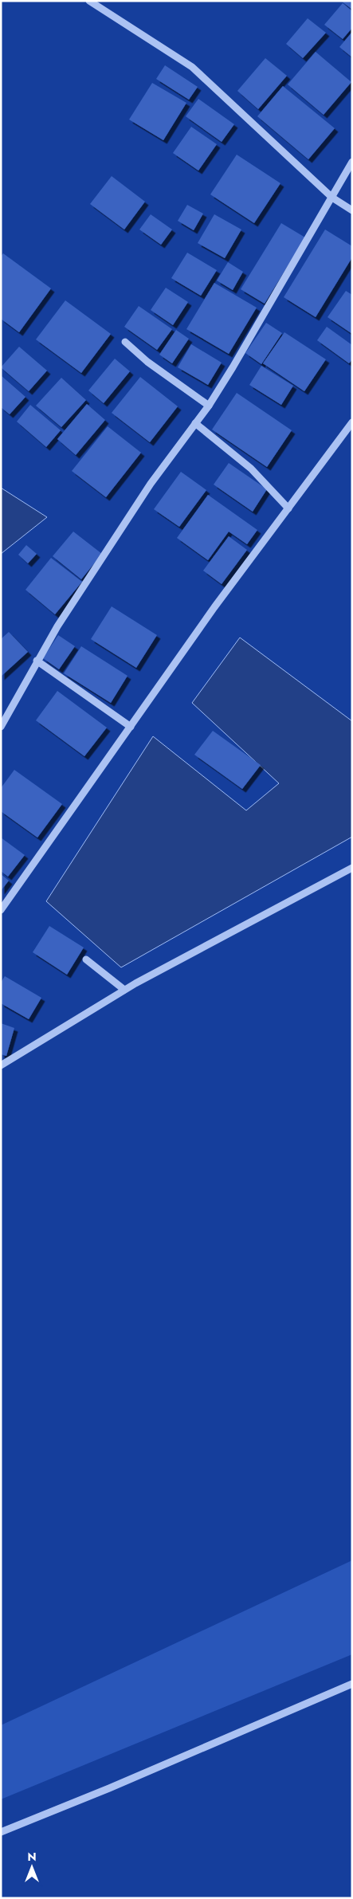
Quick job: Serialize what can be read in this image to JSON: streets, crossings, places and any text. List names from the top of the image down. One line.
{"north":"top"}
